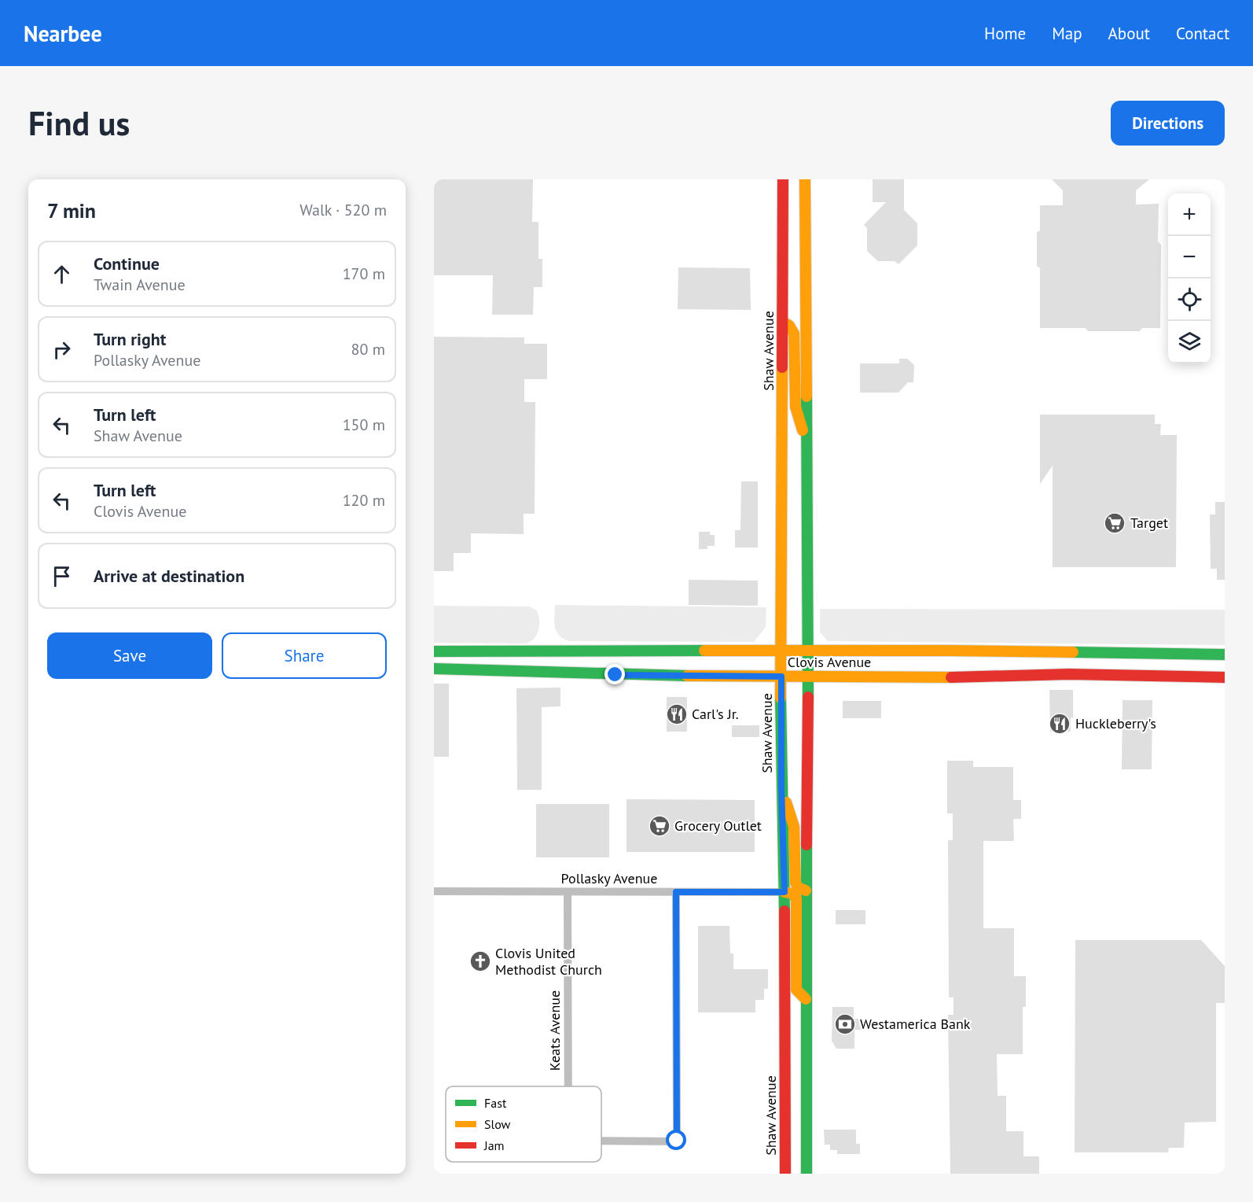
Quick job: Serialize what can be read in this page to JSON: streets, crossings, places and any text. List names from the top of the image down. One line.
{"streets":{"main road":["Shaw Avenue","Clovis Avenue"],"street":["Pollasky Avenue","Keats Avenue"]},"crossings":[["Shaw Avenue","Clovis Avenue"],["Shaw Avenue","Pollasky Avenue"],["Pollasky Avenue","Keats Avenue"]],"places":{"supermarket":["Target","Grocery Outlet"],"restaurant":["Carl's Jr.","Huckleberry's"],"church":["Clovis United Methodist Church"],"bank":["Westamerica Bank"]},"legend":["Fast","Slow","Jam"],"page":{"header":"Nearbee","nav":["Home","Map","About","Contact"],"buttons":["Directions",["Save","Share"]],"title":"Find us","heading":["7 min","Walk · 520 m"],"map_buttons":["+","−"],"list":[["Continue","Twain Avenue","170 m"],["Turn right","Pollasky Avenue","80 m"],["Turn left","Shaw Avenue","150 m"],["Turn left","Clovis Avenue","120 m"],"Arrive at destination"]}}
